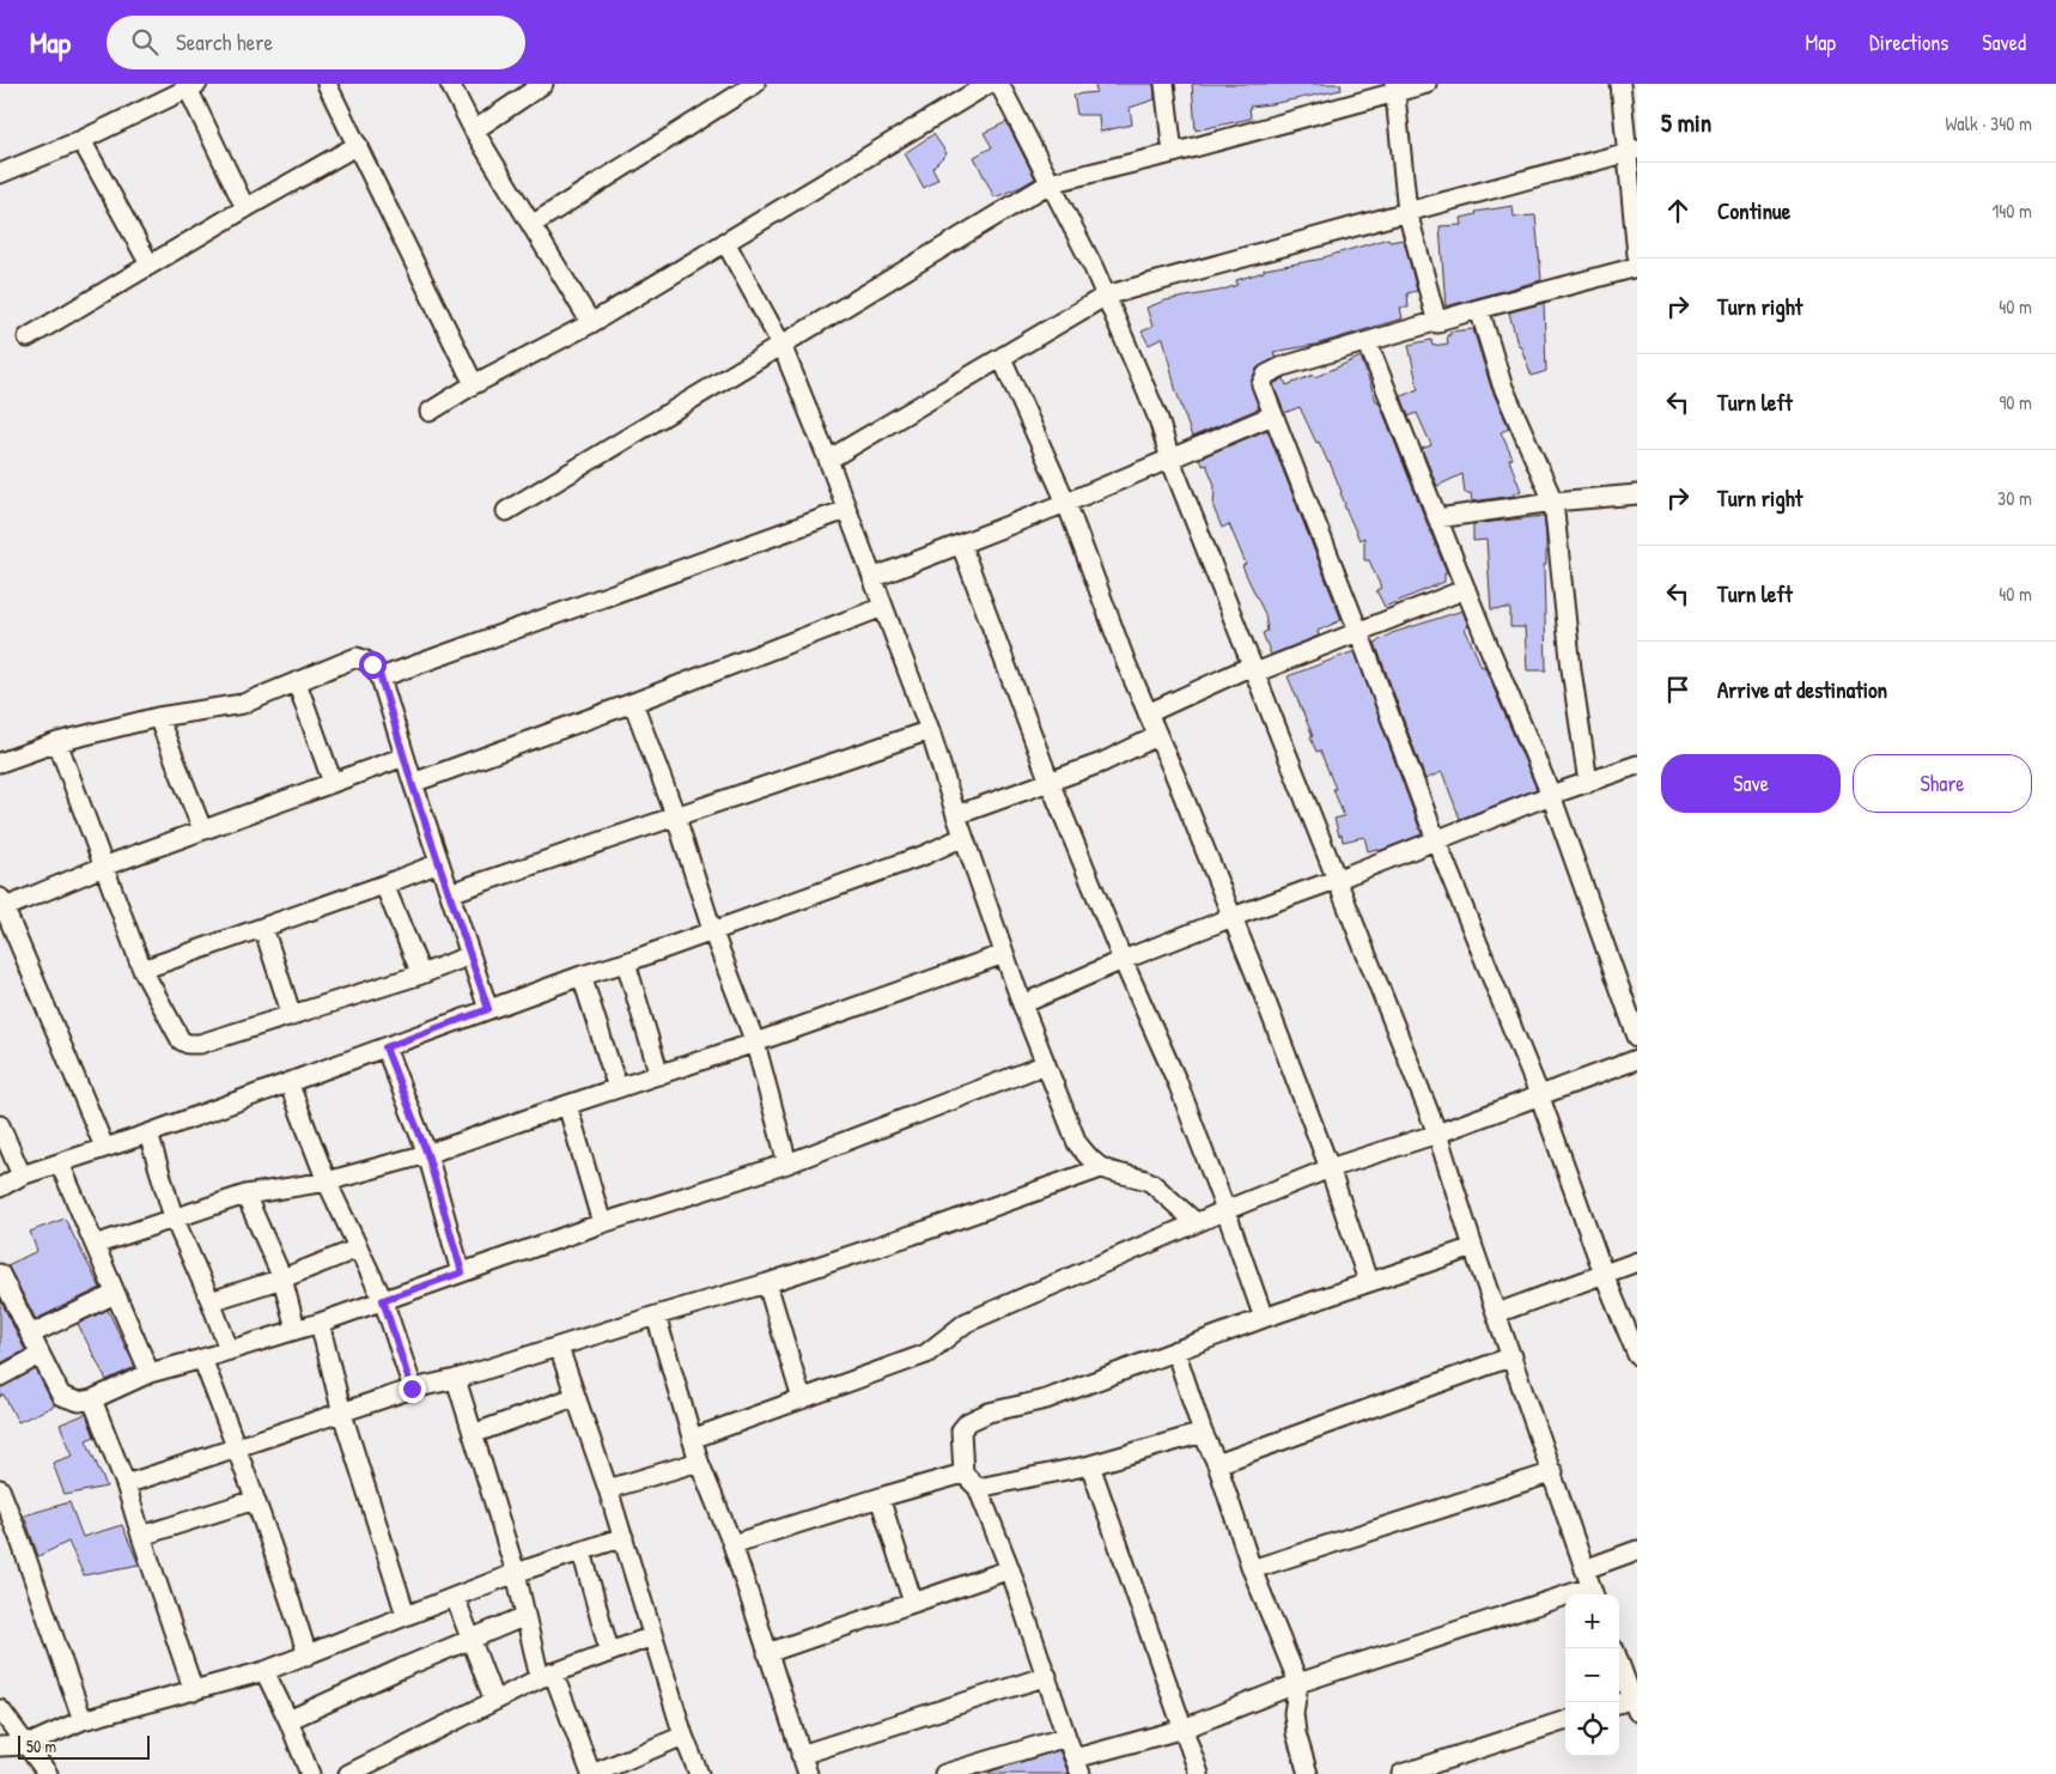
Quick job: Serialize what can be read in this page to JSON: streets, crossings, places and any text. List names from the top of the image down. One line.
{"scale_bar":"50 m","page":{"header":"Map","search":"Search here","nav":["Map","Directions","Saved"],"heading":["5 min","Walk · 340 m"],"list":[["Continue","140 m"],["Turn right","40 m"],["Turn left","90 m"],["Turn right","30 m"],["Turn left","40 m"],"Arrive at destination"],"buttons":["Save","Share"],"map_buttons":["+","−"],"scale":"50 m"}}
